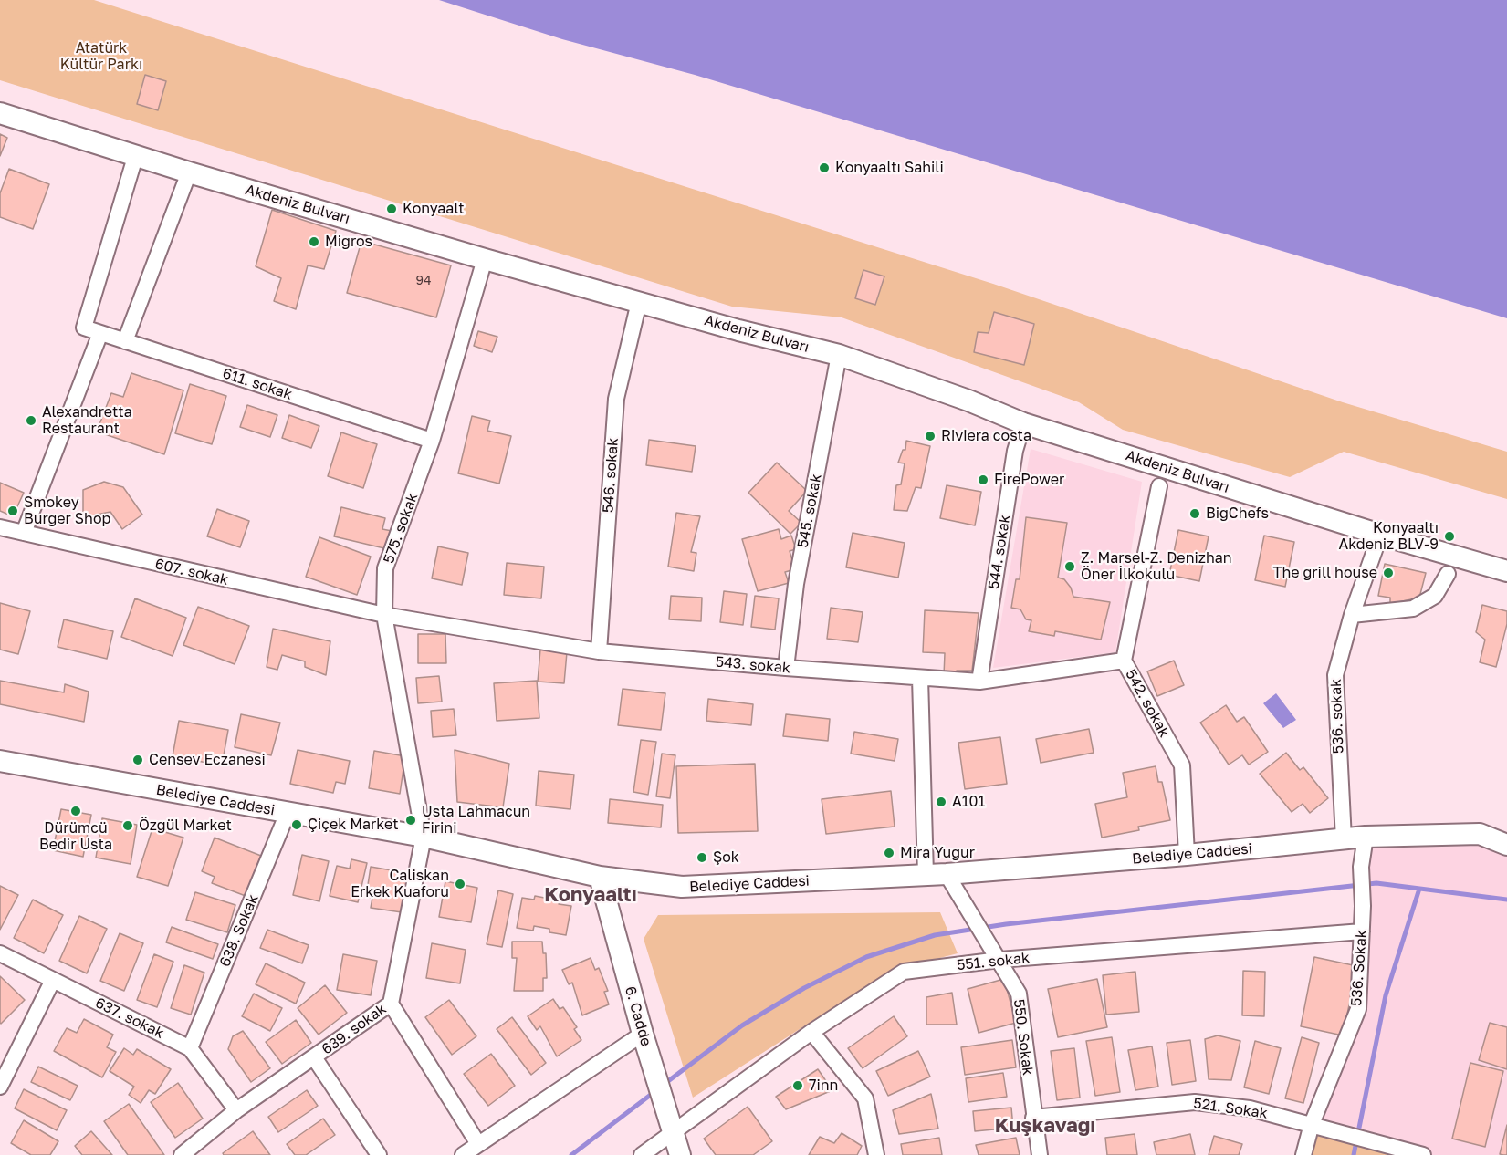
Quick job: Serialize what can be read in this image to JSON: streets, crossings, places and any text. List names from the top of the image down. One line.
{"streets":{"main road":["Akdeniz Bulvarı","Belediye Caddesi","6. Cadde"],"street":["611. sokak","546. sokak","545. sokak","575. sokak","544. sokak","607. sokak","543. sokak","542. sokak","536. sokak","638. Sokak","551. sokak","536. Sokak","637. sokak","639. sokak","550. Sokak","521. Sokak"]},"crossings":[["Akdeniz Bulvarı","611. sokak"],["Akdeniz Bulvarı","546. sokak"],["Akdeniz Bulvarı","545. sokak"],["Akdeniz Bulvarı","575. sokak"],["Akdeniz Bulvarı","544. sokak"],["Akdeniz Bulvarı","536. sokak"],["611. sokak","575. sokak"],["546. sokak","543. sokak"],["545. sokak","543. sokak"],["575. sokak","607. sokak"],["575. sokak","543. sokak"],["575. sokak","Belediye Caddesi"],["575. sokak","639. sokak"],["544. sokak","543. sokak"],["607. sokak","543. sokak"],["543. sokak","542. sokak"],["542. sokak","Belediye Caddesi"],["536. sokak","Belediye Caddesi"],["Belediye Caddesi","638. Sokak"],["Belediye Caddesi","536. Sokak"],["Belediye Caddesi","6. Cadde"],["Belediye Caddesi","639. sokak"],["Belediye Caddesi","550. Sokak"],["638. Sokak","637. sokak"],["551. sokak","536. Sokak"],["551. sokak","6. Cadde"],["551. sokak","550. Sokak"],["536. Sokak","521. Sokak"],["637. sokak","639. sokak"],["550. Sokak","521. Sokak"]],"districts":["Konyaaltı","Kuşkavağı"],"parks":["Atatürk Kültür Parkı"],"places":["Konyaaltı Sahili","Konyaalt","Migros","Alexandretta Restaurant","Riviera costa","FirePower","Smokey Burger Shop","BigChefs","Konyaaltı Akdeniz BLV-9","Z. Marsel-Z. Denizhan Öner İlkokulu","The grill house","Censev Eczanesi","A101","Dürümcü Bedir Usta","Usta Lahmacun Firini","Çiçek Market","Özgül Market","Mira Yugur","Şok","Caliskan Erkek Kuaforu","7inn"],"house_numbers":["94"]}
